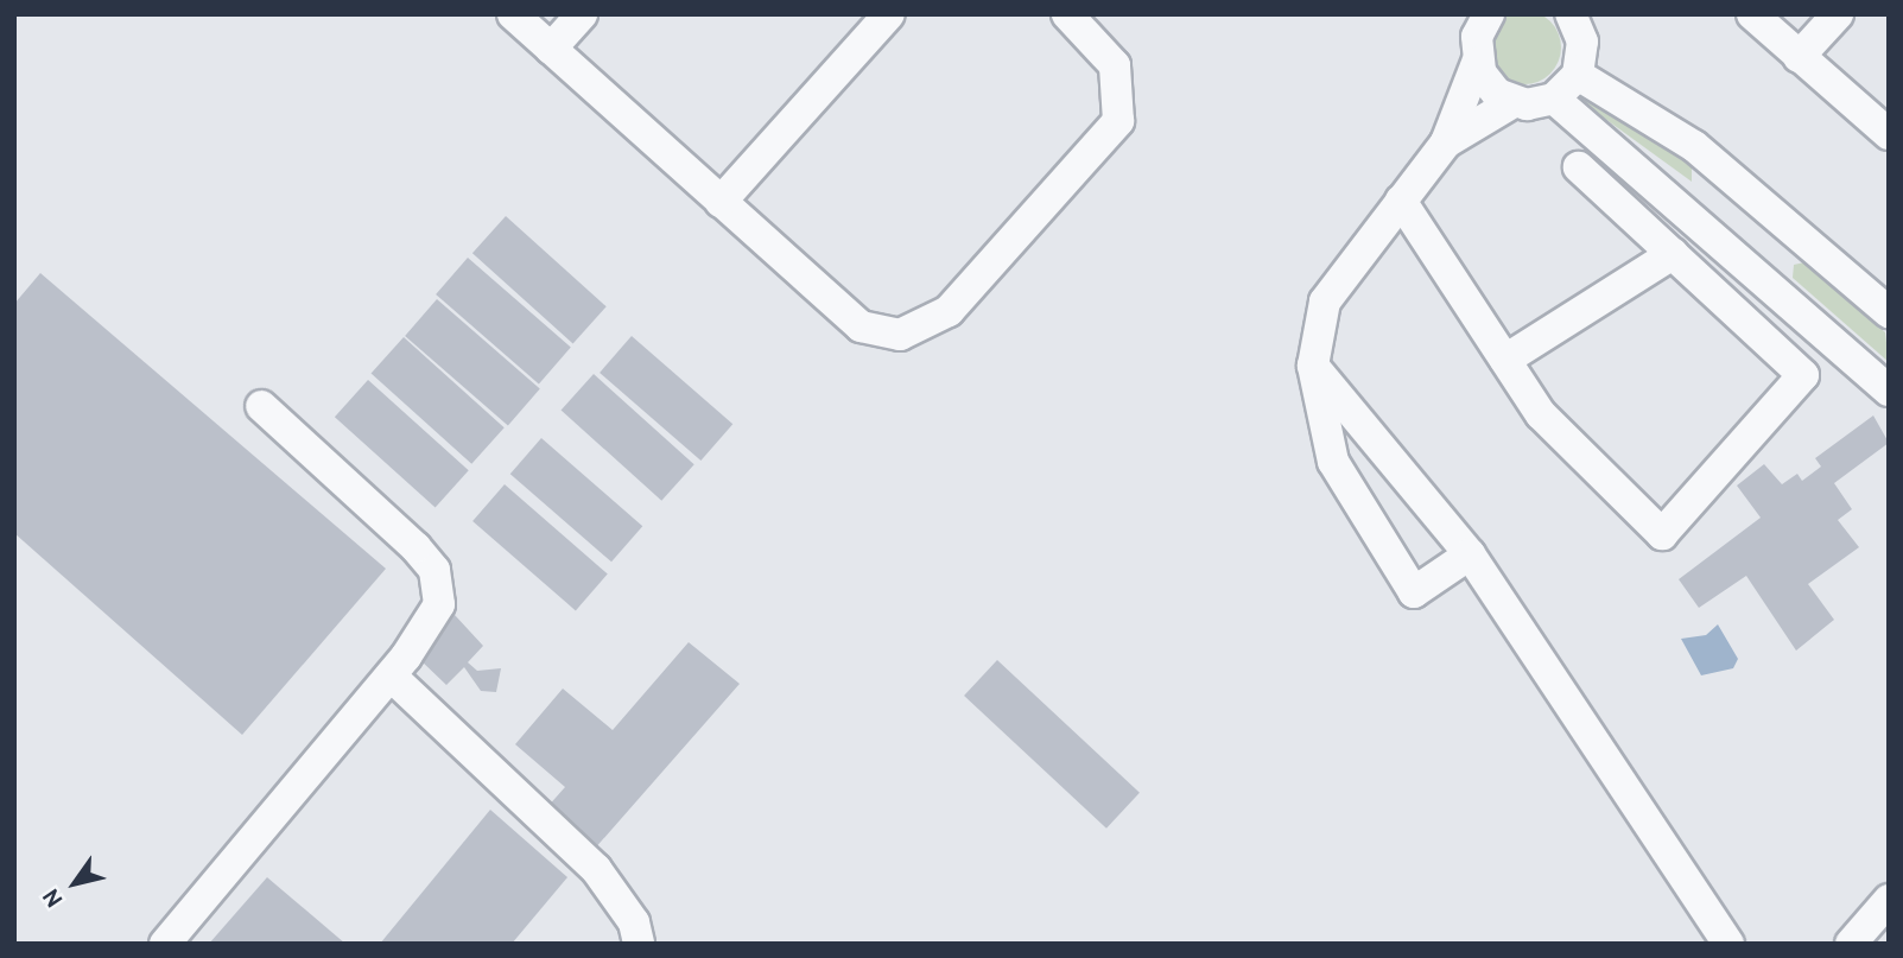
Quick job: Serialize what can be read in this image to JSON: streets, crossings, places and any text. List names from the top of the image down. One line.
{"north":"bottom left"}
